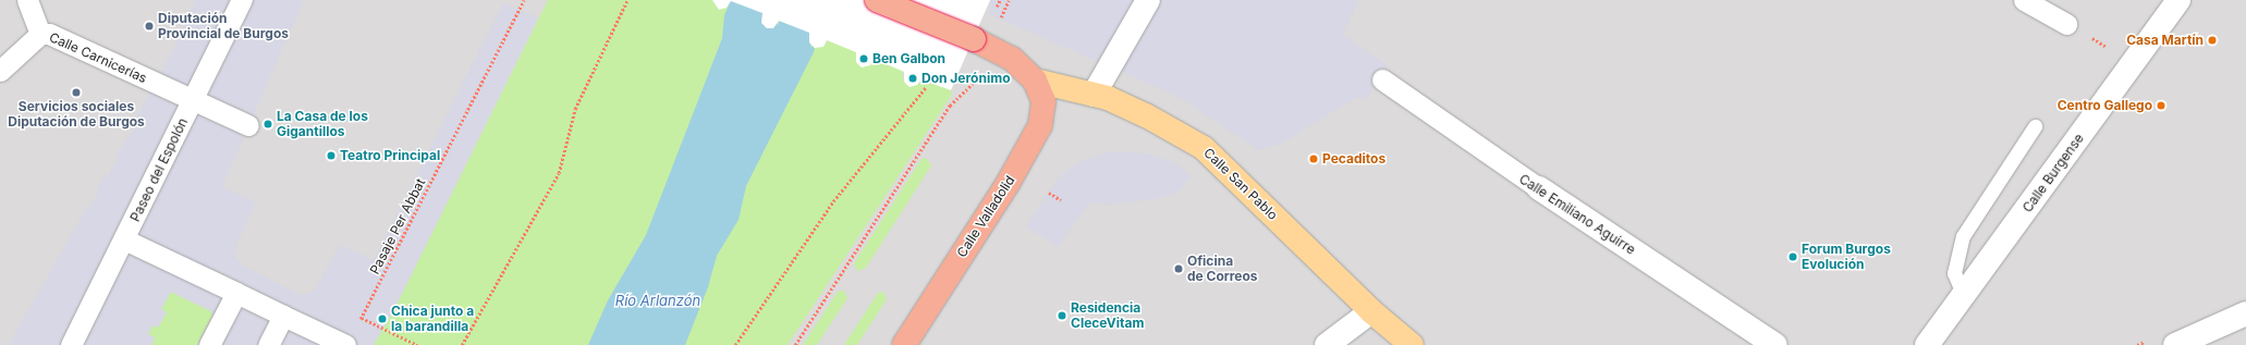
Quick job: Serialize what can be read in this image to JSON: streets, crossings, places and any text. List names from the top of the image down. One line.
{"streets":{"highway":["Calle Valladolid"],"main road":["Calle San Pablo"],"street":["Calle Carnicerías","Paseo del Espolón","Calle Burgense","Calle Emiliano Aguirre"],"path":["Pasaje Per Abbat"]},"crossings":[["Calle Carnicerías","Paseo del Espolón"],["Calle San Pablo","Calle Valladolid"]],"water":["Río Arlanzón"],"places":["Diputación Provincial de Burgos","Casa Martín","Ben Galbon","Don Jerónimo","Servicios sociales Diputación de Burgos","Centro Gallego","La Casa de los Gigantillos","Teatro Principal","Pecaditos","Forum Burgos Evolución","Oficina de Correos","Residencia CleceVitam","Chica junto a la barandilla"]}
